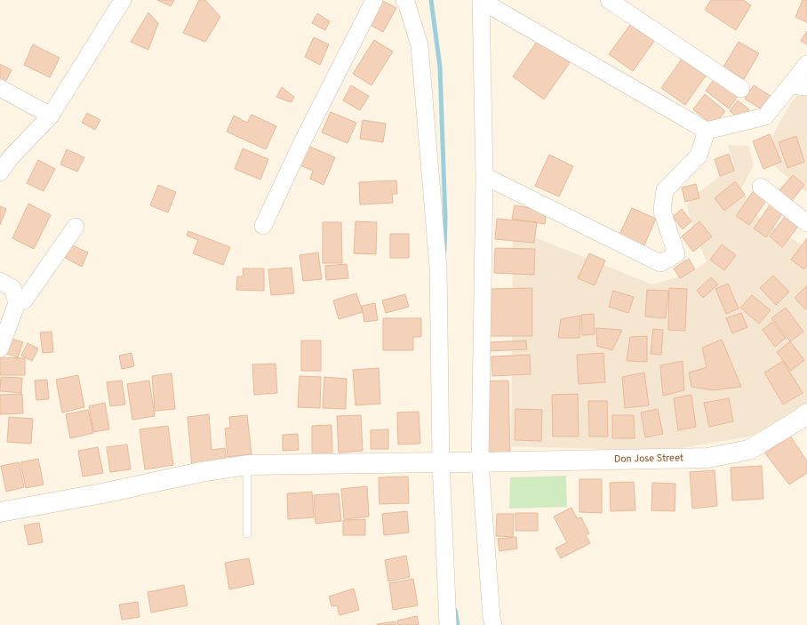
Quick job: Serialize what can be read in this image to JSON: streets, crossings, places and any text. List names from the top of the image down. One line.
{"streets":{"street":["Don Jose Street"]}}
